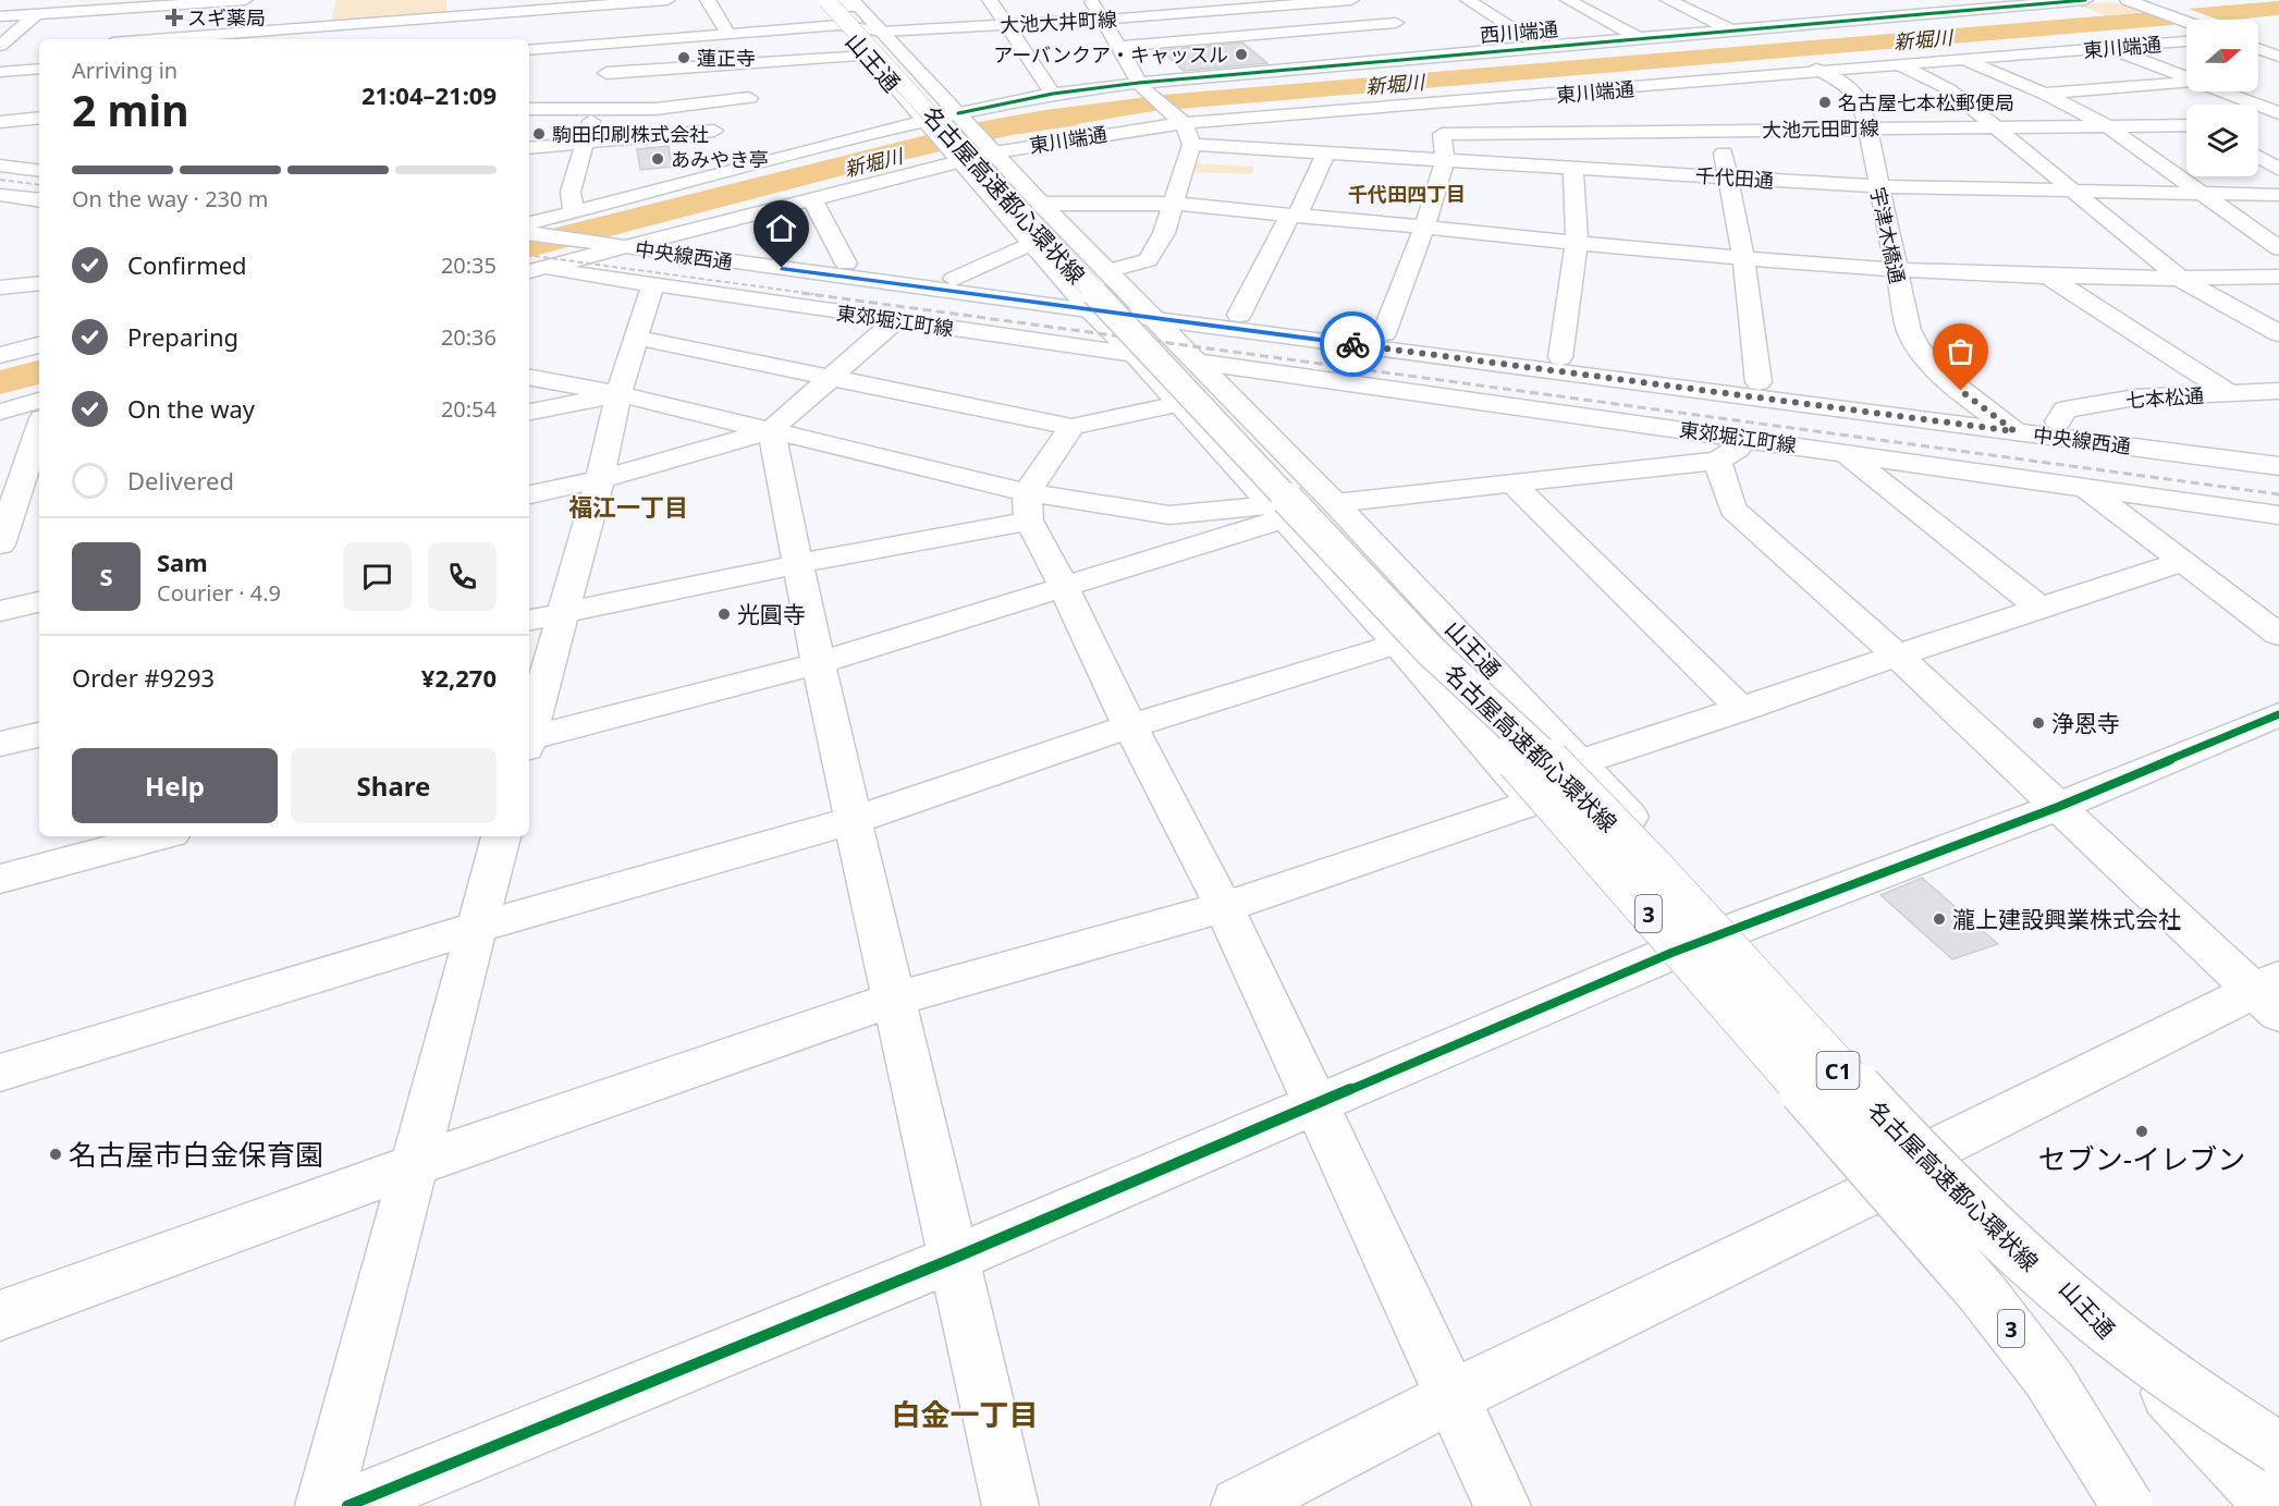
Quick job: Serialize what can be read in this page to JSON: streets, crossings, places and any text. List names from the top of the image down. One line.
{"streets":{"main road":["大池大井町線","西川端通","東川端通","山王通","大池元田町線","千代田通","名古屋高速都心環状線","宇津木橋通","中央線西通","東郊堀江町線","七本松通","3","C1"]},"crossings":[["大池大井町線","山王通"],["大池大井町線","名古屋高速都心環状線"],["西川端通","東川端通"],["西川端通","山王通"],["東川端通","山王通"],["東川端通","宇津木橋通"],["山王通","名古屋高速都心環状線"],["山王通","中央線西通"],["山王通","東郊堀江町線"],["山王通","3"],["大池元田町線","宇津木橋通"],["千代田通","宇津木橋通"],["名古屋高速都心環状線","3"],["宇津木橋通","中央線西通"],["宇津木橋通","東郊堀江町線"],["中央線西通","七本松通"]],"districts":["千代田四丁目","福江一丁目","白金一丁目"],"water":["新堀川"],"places":{"health":["スギ薬局"],"other":["アーバンクア・キャッスル","蓮正寺","名古屋七本松郵便局","駒田印刷株式会社","あみやき亭","光圓寺","浄恩寺","瀧上建設興業株式会社","セブン-イレブン","名古屋市白金保育園"]},"north":"right","page":{"heading":["2 min","Arriving in","21:04–21:09"],"panel":["Sam","Courier · 4.9","Order #9293","¥2,270"],"bar":"On the way · 230 m","list":[["Confirmed","20:35"],["Preparing","20:36"],["On the way","20:54"],"Delivered"],"round":"S","buttons":["Help","Share"]}}
